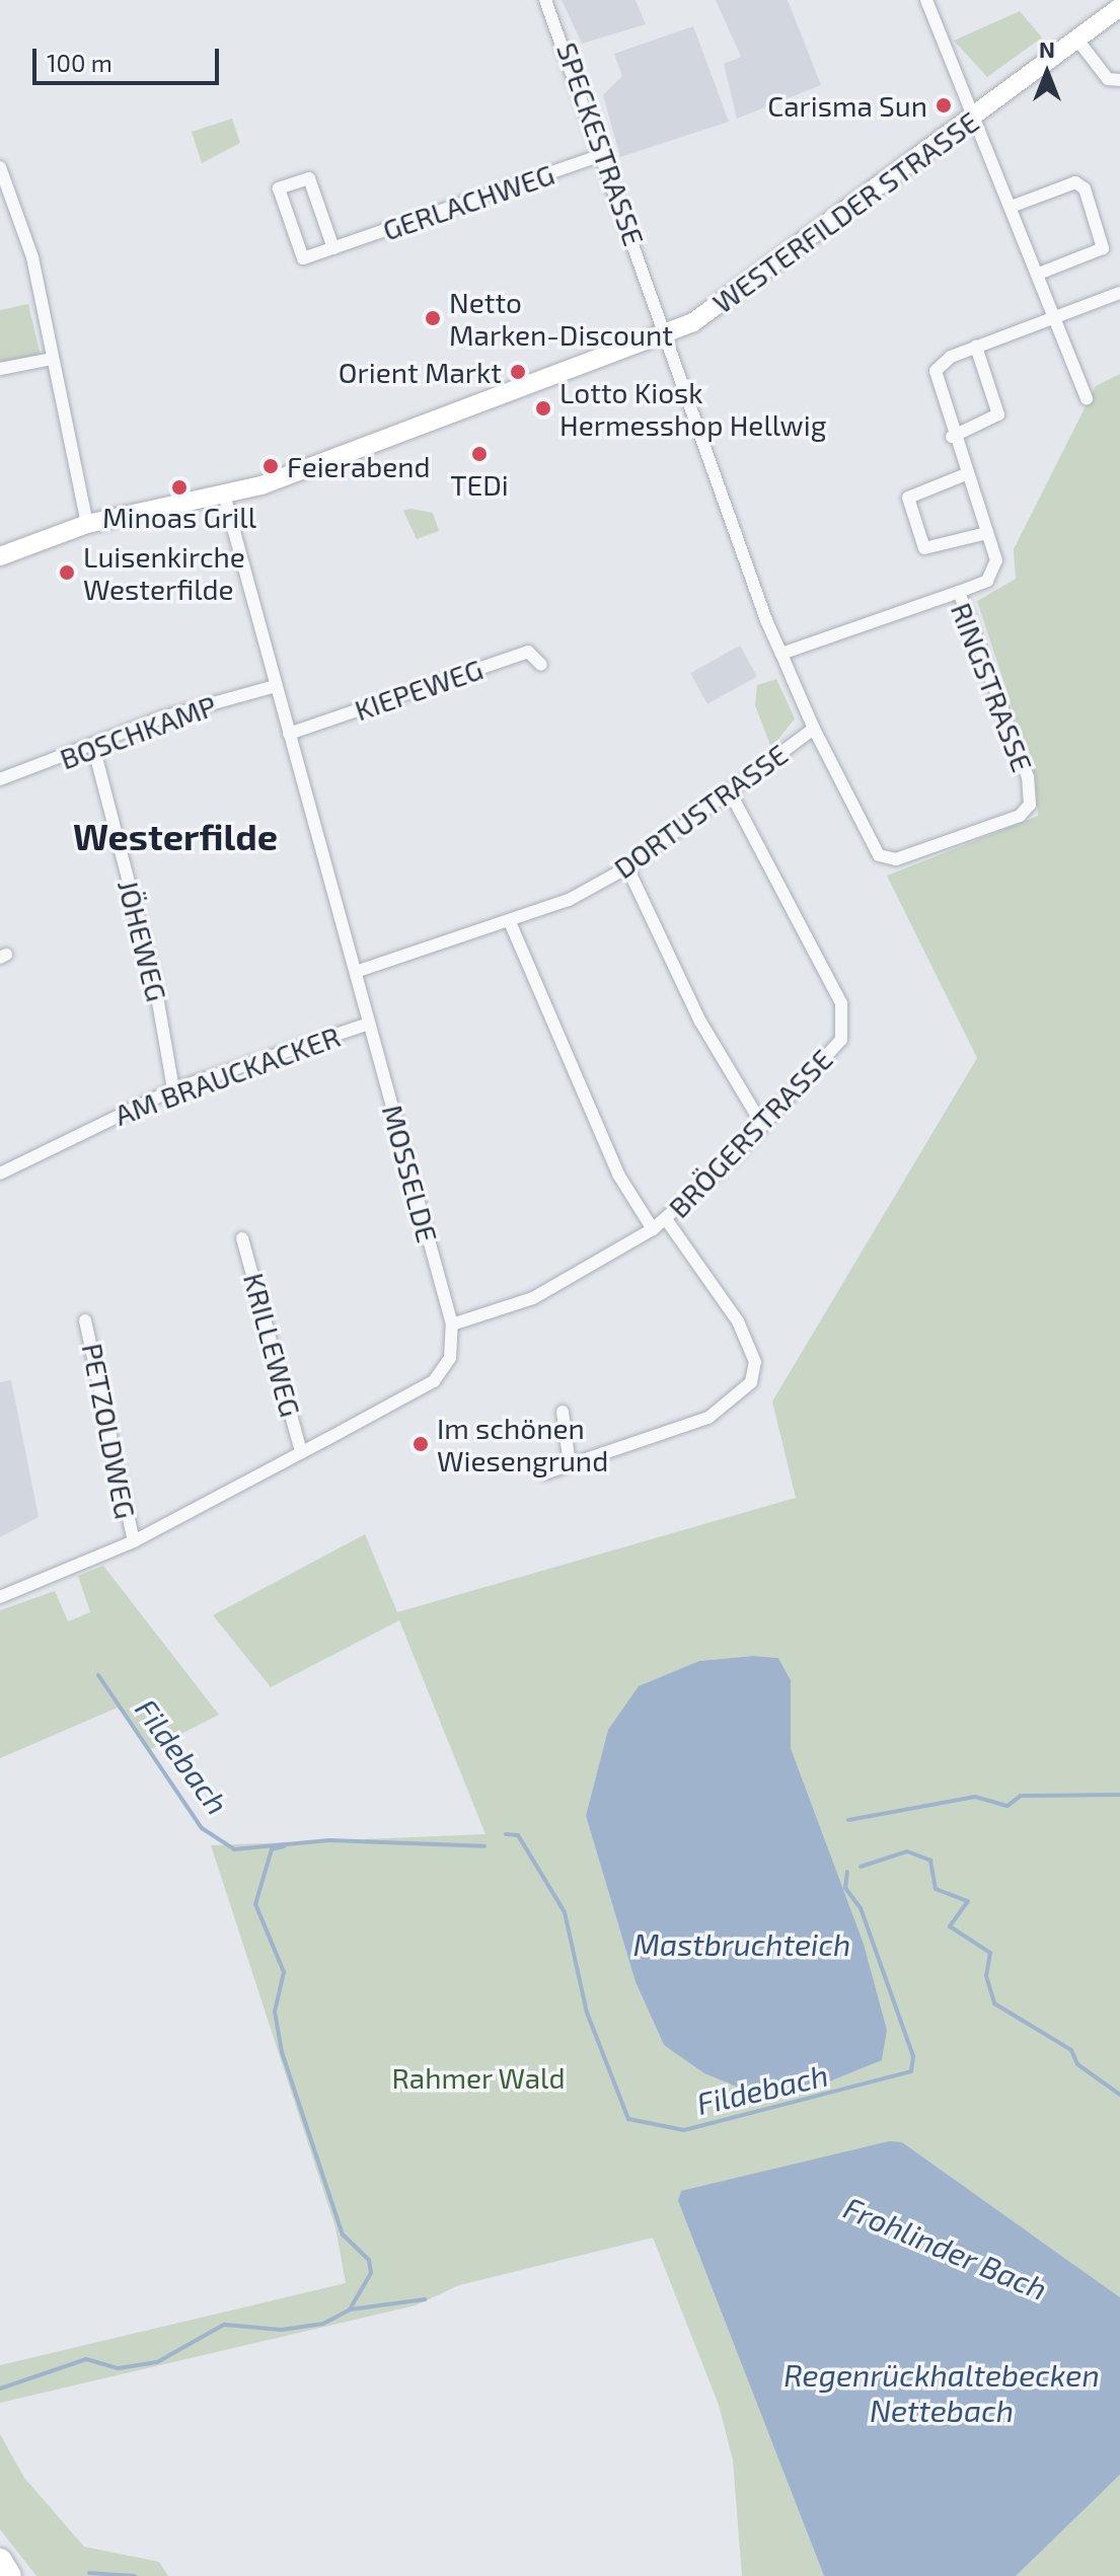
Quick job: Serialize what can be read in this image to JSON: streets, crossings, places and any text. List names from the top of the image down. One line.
{"streets":{"street":["SPECKESTRASSE","GERLACHWEG","WESTERFILDER STRASSE","RINGSTRASSE","KIEPEWEG","BOSCHKAMP","DORTUSTRASSE","JÖHEWEG","AM BRAUCKACKER","BRÖGERSTRASSE","MOSSELDE","KRILLEWEG","PETZOLDWEG"]},"crossings":[["SPECKESTRASSE","GERLACHWEG"],["SPECKESTRASSE","WESTERFILDER STRASSE"],["SPECKESTRASSE","RINGSTRASSE"],["SPECKESTRASSE","DORTUSTRASSE"],["WESTERFILDER STRASSE","MOSSELDE"],["RINGSTRASSE","DORTUSTRASSE"],["KIEPEWEG","MOSSELDE"],["BOSCHKAMP","JÖHEWEG"],["BOSCHKAMP","MOSSELDE"],["DORTUSTRASSE","BRÖGERSTRASSE"],["DORTUSTRASSE","MOSSELDE"],["JÖHEWEG","AM BRAUCKACKER"],["AM BRAUCKACKER","MOSSELDE"],["BRÖGERSTRASSE","MOSSELDE"],["MOSSELDE","KRILLEWEG"],["MOSSELDE","PETZOLDWEG"]],"districts":["Westerfilde"],"water":["Fildebach","Mastbruchteich","Frohlinder Bach","Regenrückhaltebecken Nettebach"],"parks":["Rahmer Wald"],"places":["Carisma Sun","Netto Marken-Discount","Orient Markt","Lotto Kiosk Hermesshop Hellwig","TEDi","Feierabend","Minoas Grill","Luisenkirche Westerfilde","Im schönen Wiesengrund"],"scale_bar":"100 m","north":"top"}
